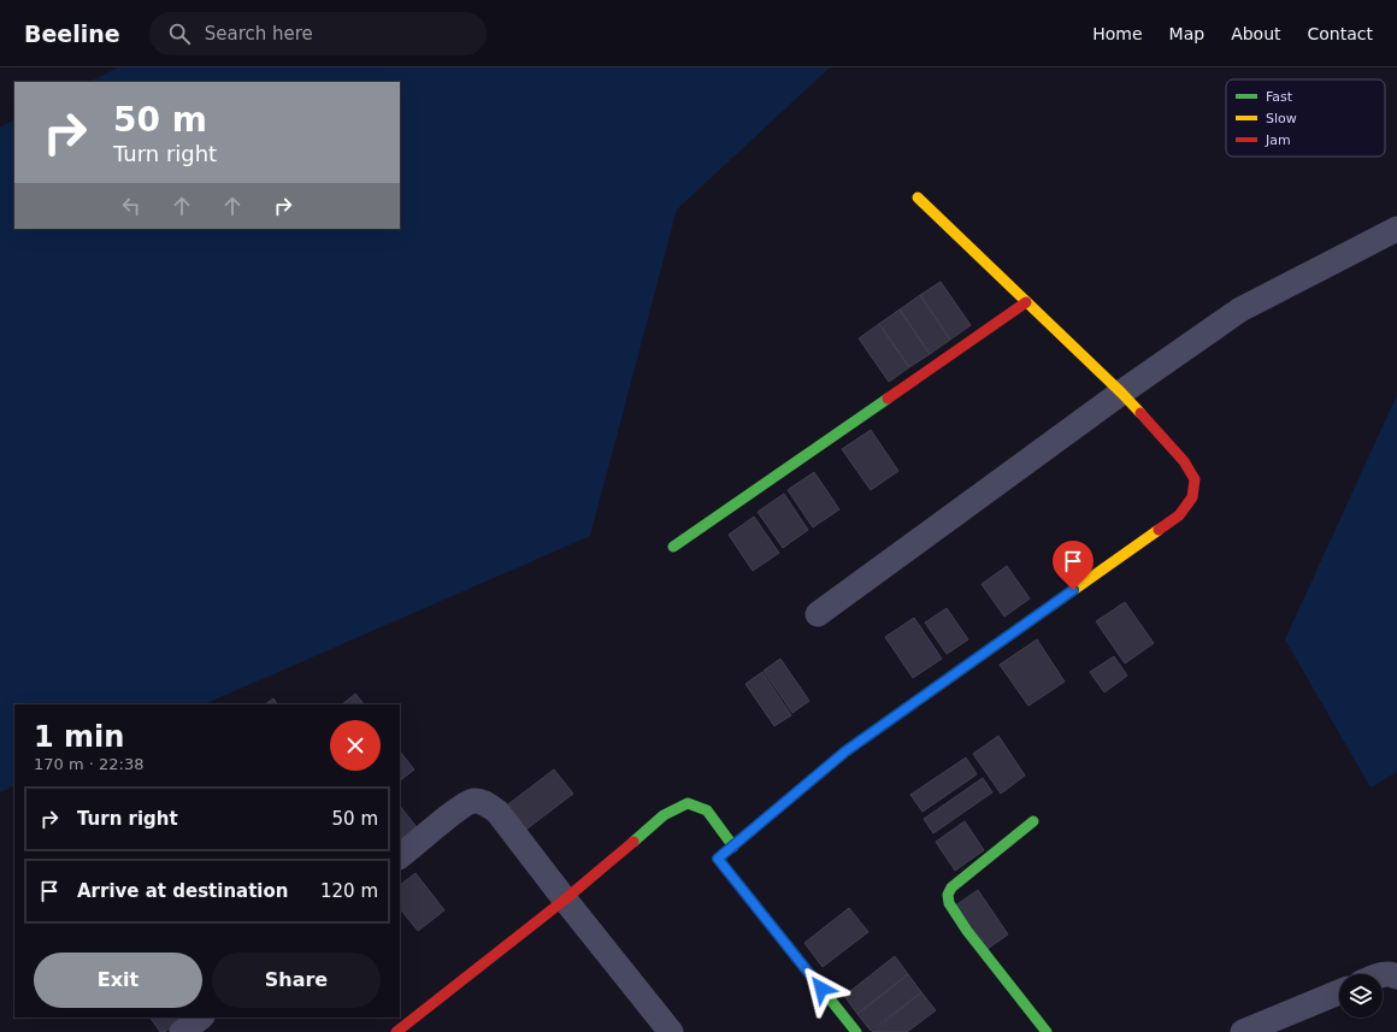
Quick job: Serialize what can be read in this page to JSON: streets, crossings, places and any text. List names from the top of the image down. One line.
{"legend":["Fast","Slow","Jam"],"page":{"header":"Beeline","search":"Search here","nav":["Home","Map","About","Contact"],"turn":["50 m","Turn right"],"heading":["1 min","170 m · 22:38"],"list":[{"name":"Turn right","value":"50 m"},{"name":"Arrive at destination","value":"120 m"}],"buttons":["Exit","Share"]}}
